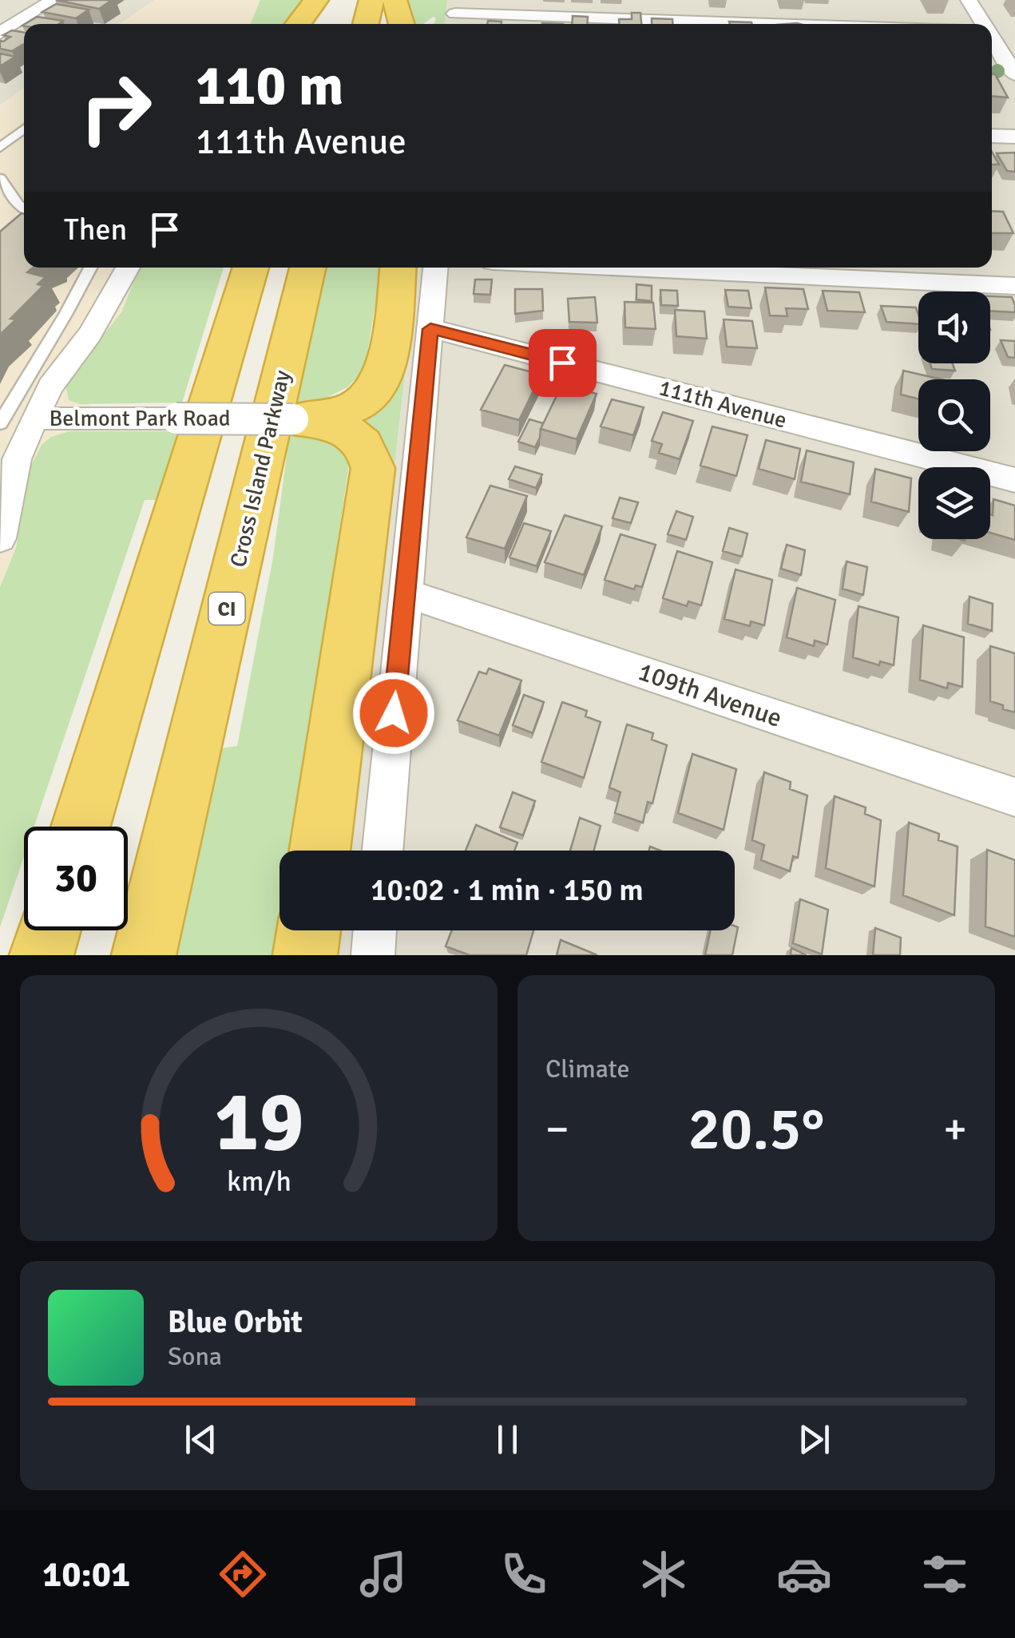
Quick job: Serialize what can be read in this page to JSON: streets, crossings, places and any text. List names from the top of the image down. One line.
{"streets":{"highway":["Cross Island Parkway","CI"],"street":["111th Avenue","Belmont Park Road","109th Avenue"]},"page":{"turn":["110 m","111th Avenue"],"then":"Then","limit":"30","trip":"10:02 · 1 min · 150 m","tile":"Climate","heat":["−","20.5°","+"],"song":["Blue Orbit","Sona"],"tabs":"10:01","gauge":["19","km/h"]}}
